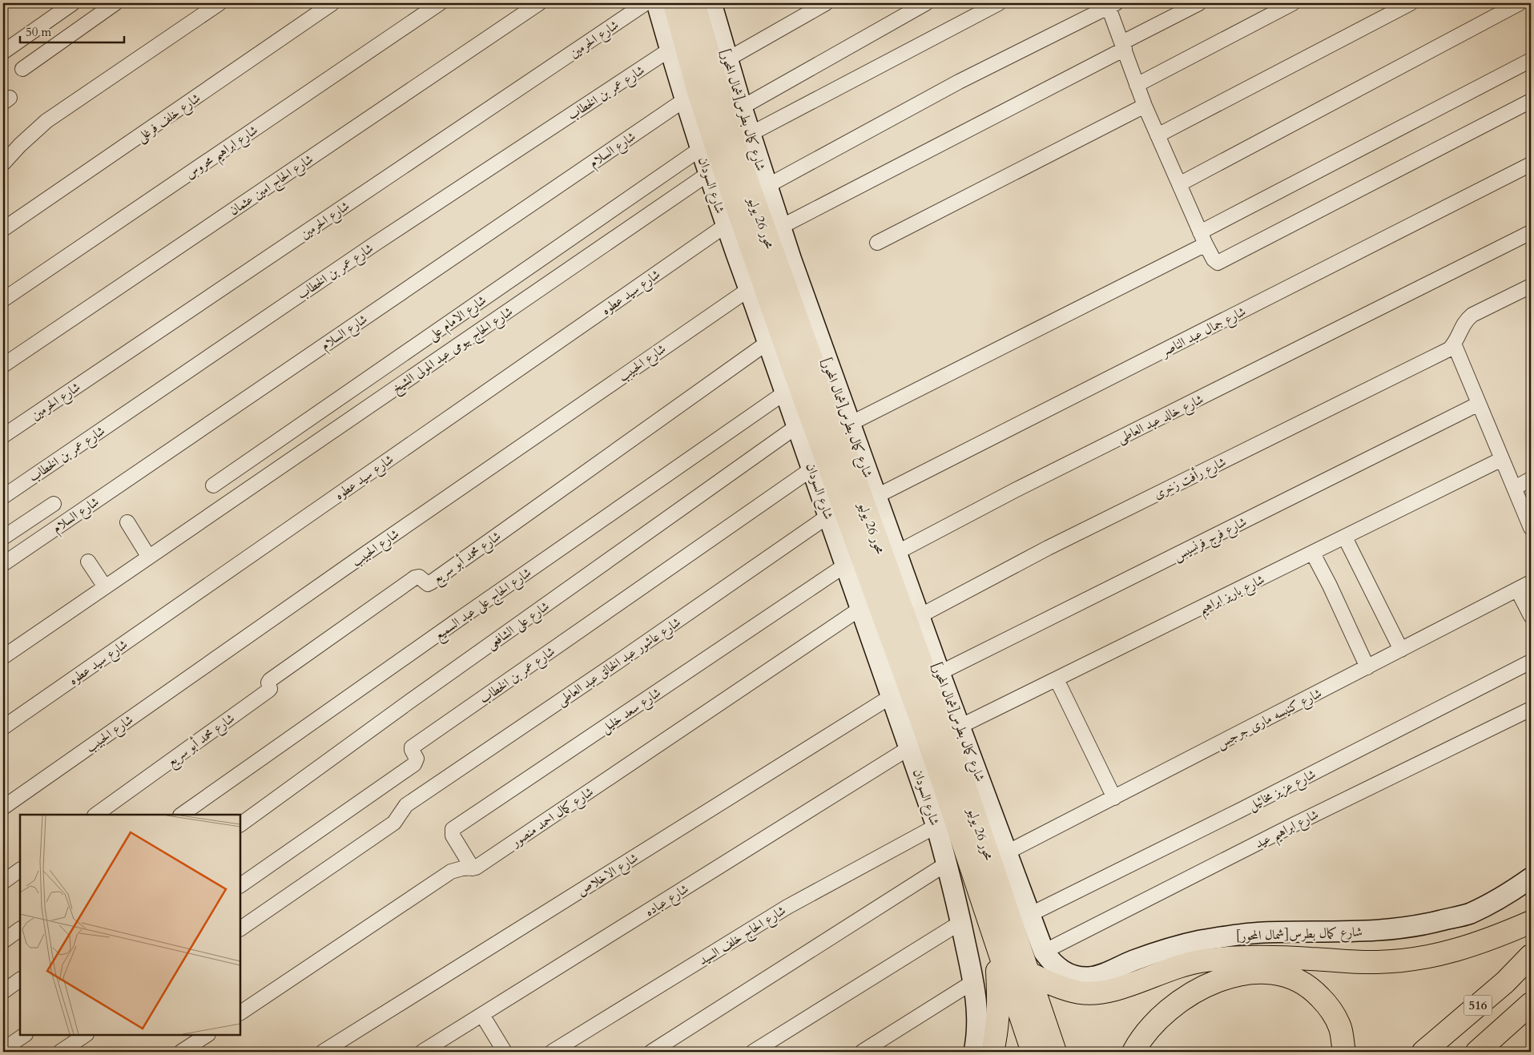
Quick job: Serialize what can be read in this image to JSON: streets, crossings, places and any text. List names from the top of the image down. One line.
{"streets":{"highway":["محور 26 يوليو","516"],"street":["شارع الحرمين","شارع عمر بن الخطاب","شارع كمال بطرس[شمال المحور]","شارع خلف فرغلى","شارع السلام","شارع ابراهيم محروس","شارع الحاج امين عثمان","شارع السودان","شارع سيد عطوه","شارع الامام على","شارع جمال عبد الناصر","شارع الحاج بيومى عبد المولى الشيخ","شارع الحبيب","شارع خالد عبد العاطى","شارع رأفت زخرى","شارع فرج فرنسيس","شارع محمد أبو سريع","شارع باريز ابراهيم","شارع الحاج على عبد السميع","شارع على الشافعى","شارع عاشور عبد الخالق عبد العاطى","شارع سعد خليل","شارع كنيسه مارى جرجس","شارع عزيز مخائيل","شارع كمال احمد منصور","شارع ابراهيم عيد","شارع الاخلاص","شارع عباده","شارع الحاج خلف السيد"]},"crossings":[["شارع عمر بن الخطاب","شارع السودان"],["شارع كمال بطرس[شمال المحور]","محور 26 يوليو"],["شارع كمال بطرس[شمال المحور]","شارع جمال عبد الناصر"],["شارع كمال بطرس[شمال المحور]","شارع خالد عبد العاطى"],["شارع كمال بطرس[شمال المحور]","شارع رأفت زخرى"],["شارع كمال بطرس[شمال المحور]","شارع فرج فرنسيس"],["شارع كمال بطرس[شمال المحور]","شارع باريز ابراهيم"],["شارع كمال بطرس[شمال المحور]","شارع كنيسه مارى جرجس"],["شارع كمال بطرس[شمال المحور]","شارع عزيز مخائيل"],["شارع كمال بطرس[شمال المحور]","شارع ابراهيم عيد"],["شارع السلام","شارع السودان"],["شارع السودان","شارع سيد عطوه"],["شارع السودان","شارع الامام على"],["شارع السودان","شارع الحاج بيومى عبد المولى الشيخ"],["شارع السودان","شارع الحبيب"],["شارع السودان","شارع محمد أبو سريع"],["شارع السودان","شارع الحاج على عبد السميع"],["شارع السودان","شارع على الشافعى"],["شارع السودان","شارع عاشور عبد الخالق عبد العاطى"],["شارع السودان","شارع سعد خليل"],["شارع السودان","شارع كمال احمد منصور"],["شارع السودان","شارع الاخلاص"],["شارع السودان","شارع عباده"],["شارع السودان","شارع الحاج خلف السيد"],["شارع سعد خليل","شارع كمال احمد منصور"]],"scale_bar":"50 m"}
